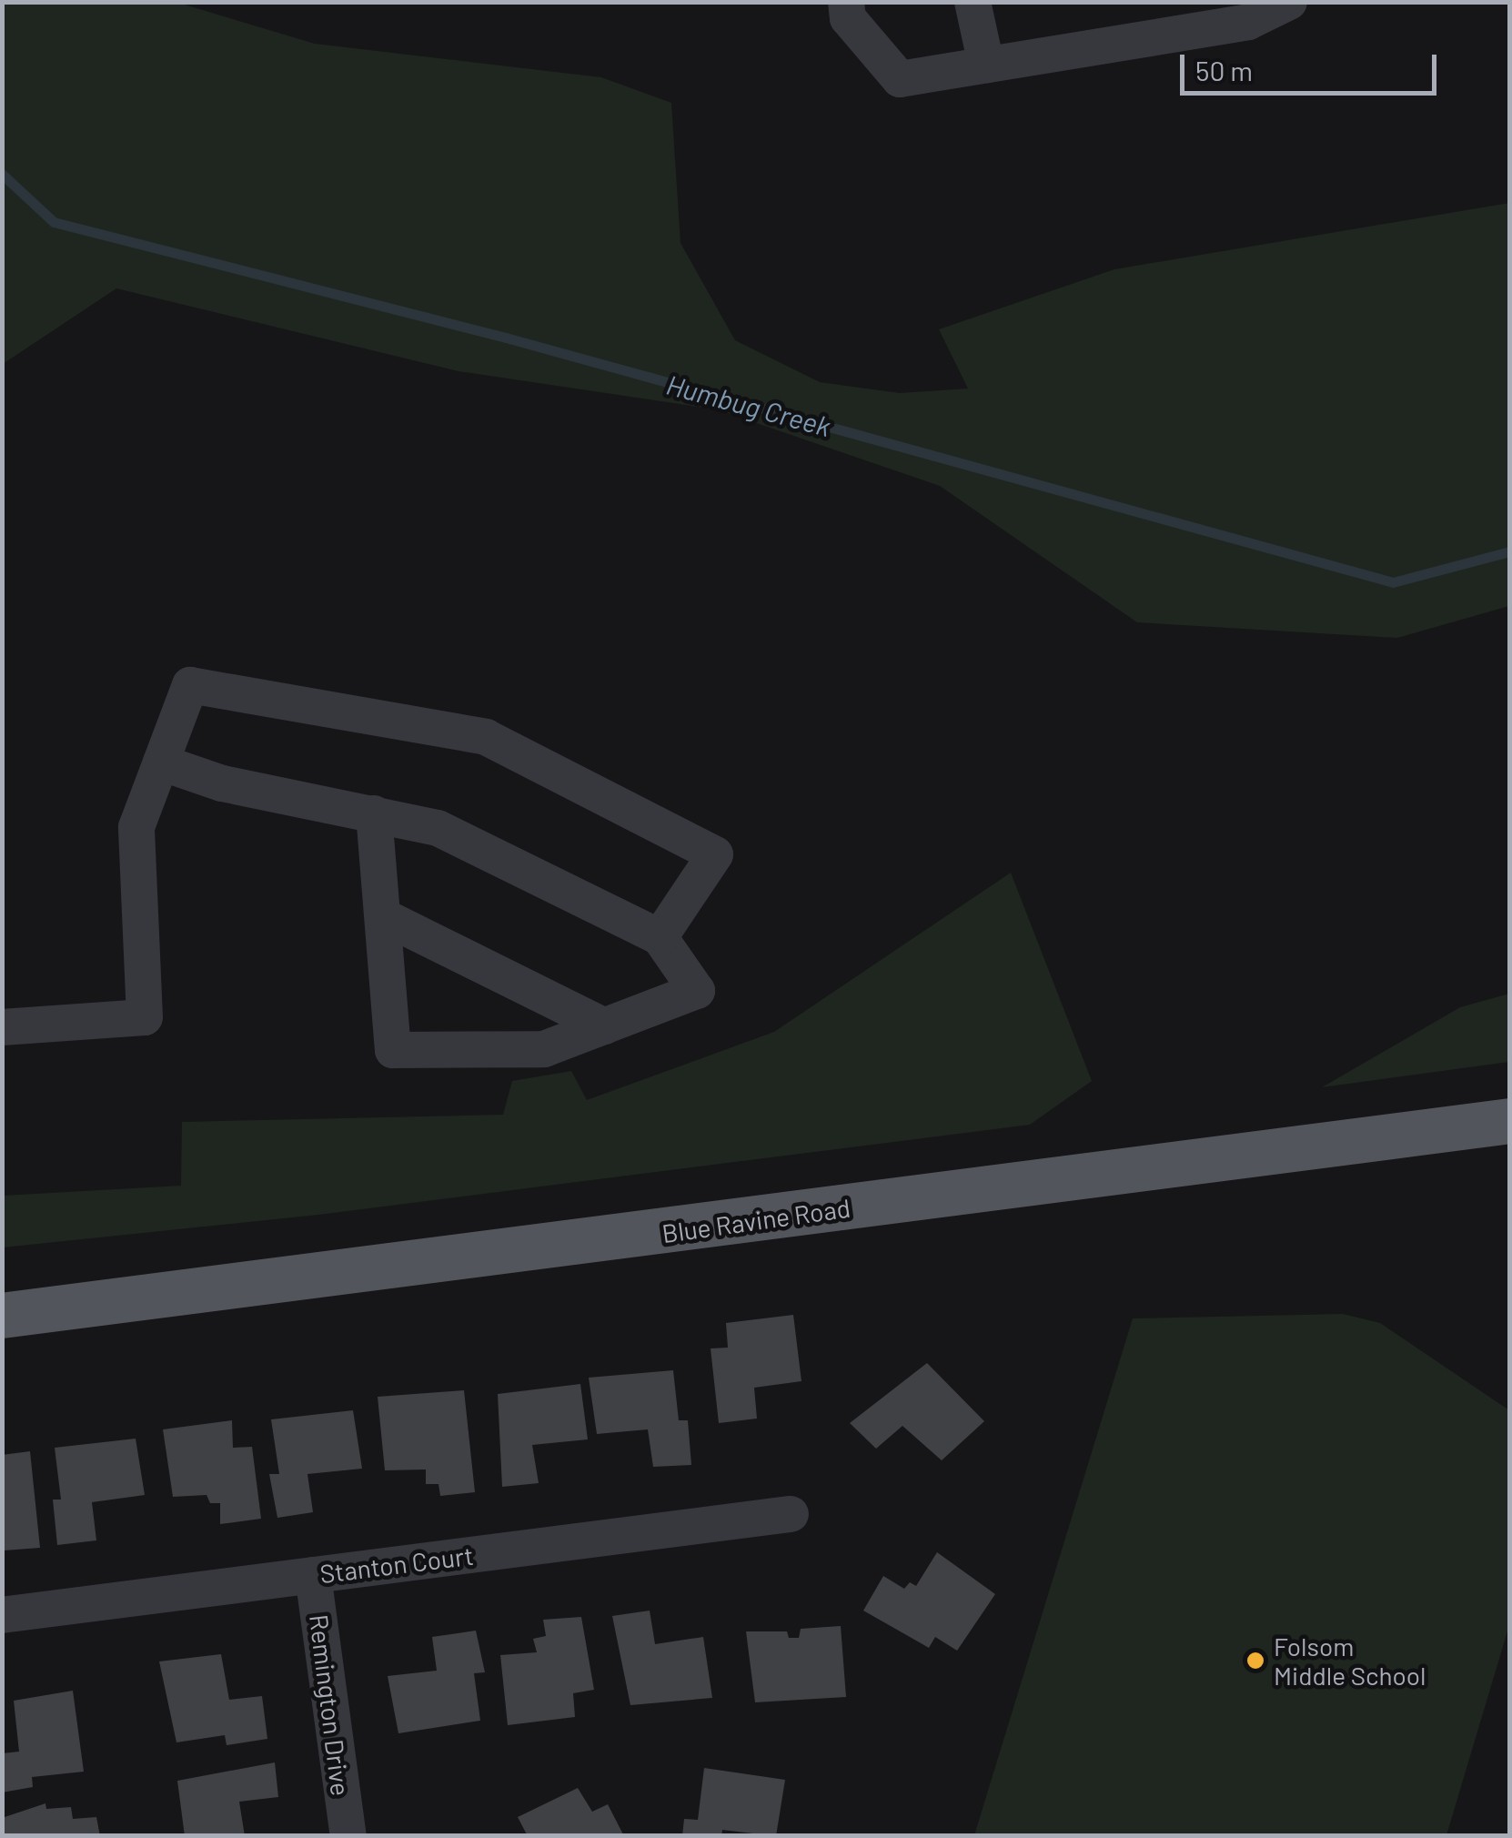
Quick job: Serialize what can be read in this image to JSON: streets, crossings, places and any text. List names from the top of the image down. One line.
{"streets":{"main road":["Blue Ravine Road"],"street":["Stanton Court","Remington Drive"]},"crossings":[["Stanton Court","Remington Drive"]],"water":["Humbug Creek"],"places":["Folsom Middle School"],"scale_bar":"50 m"}
